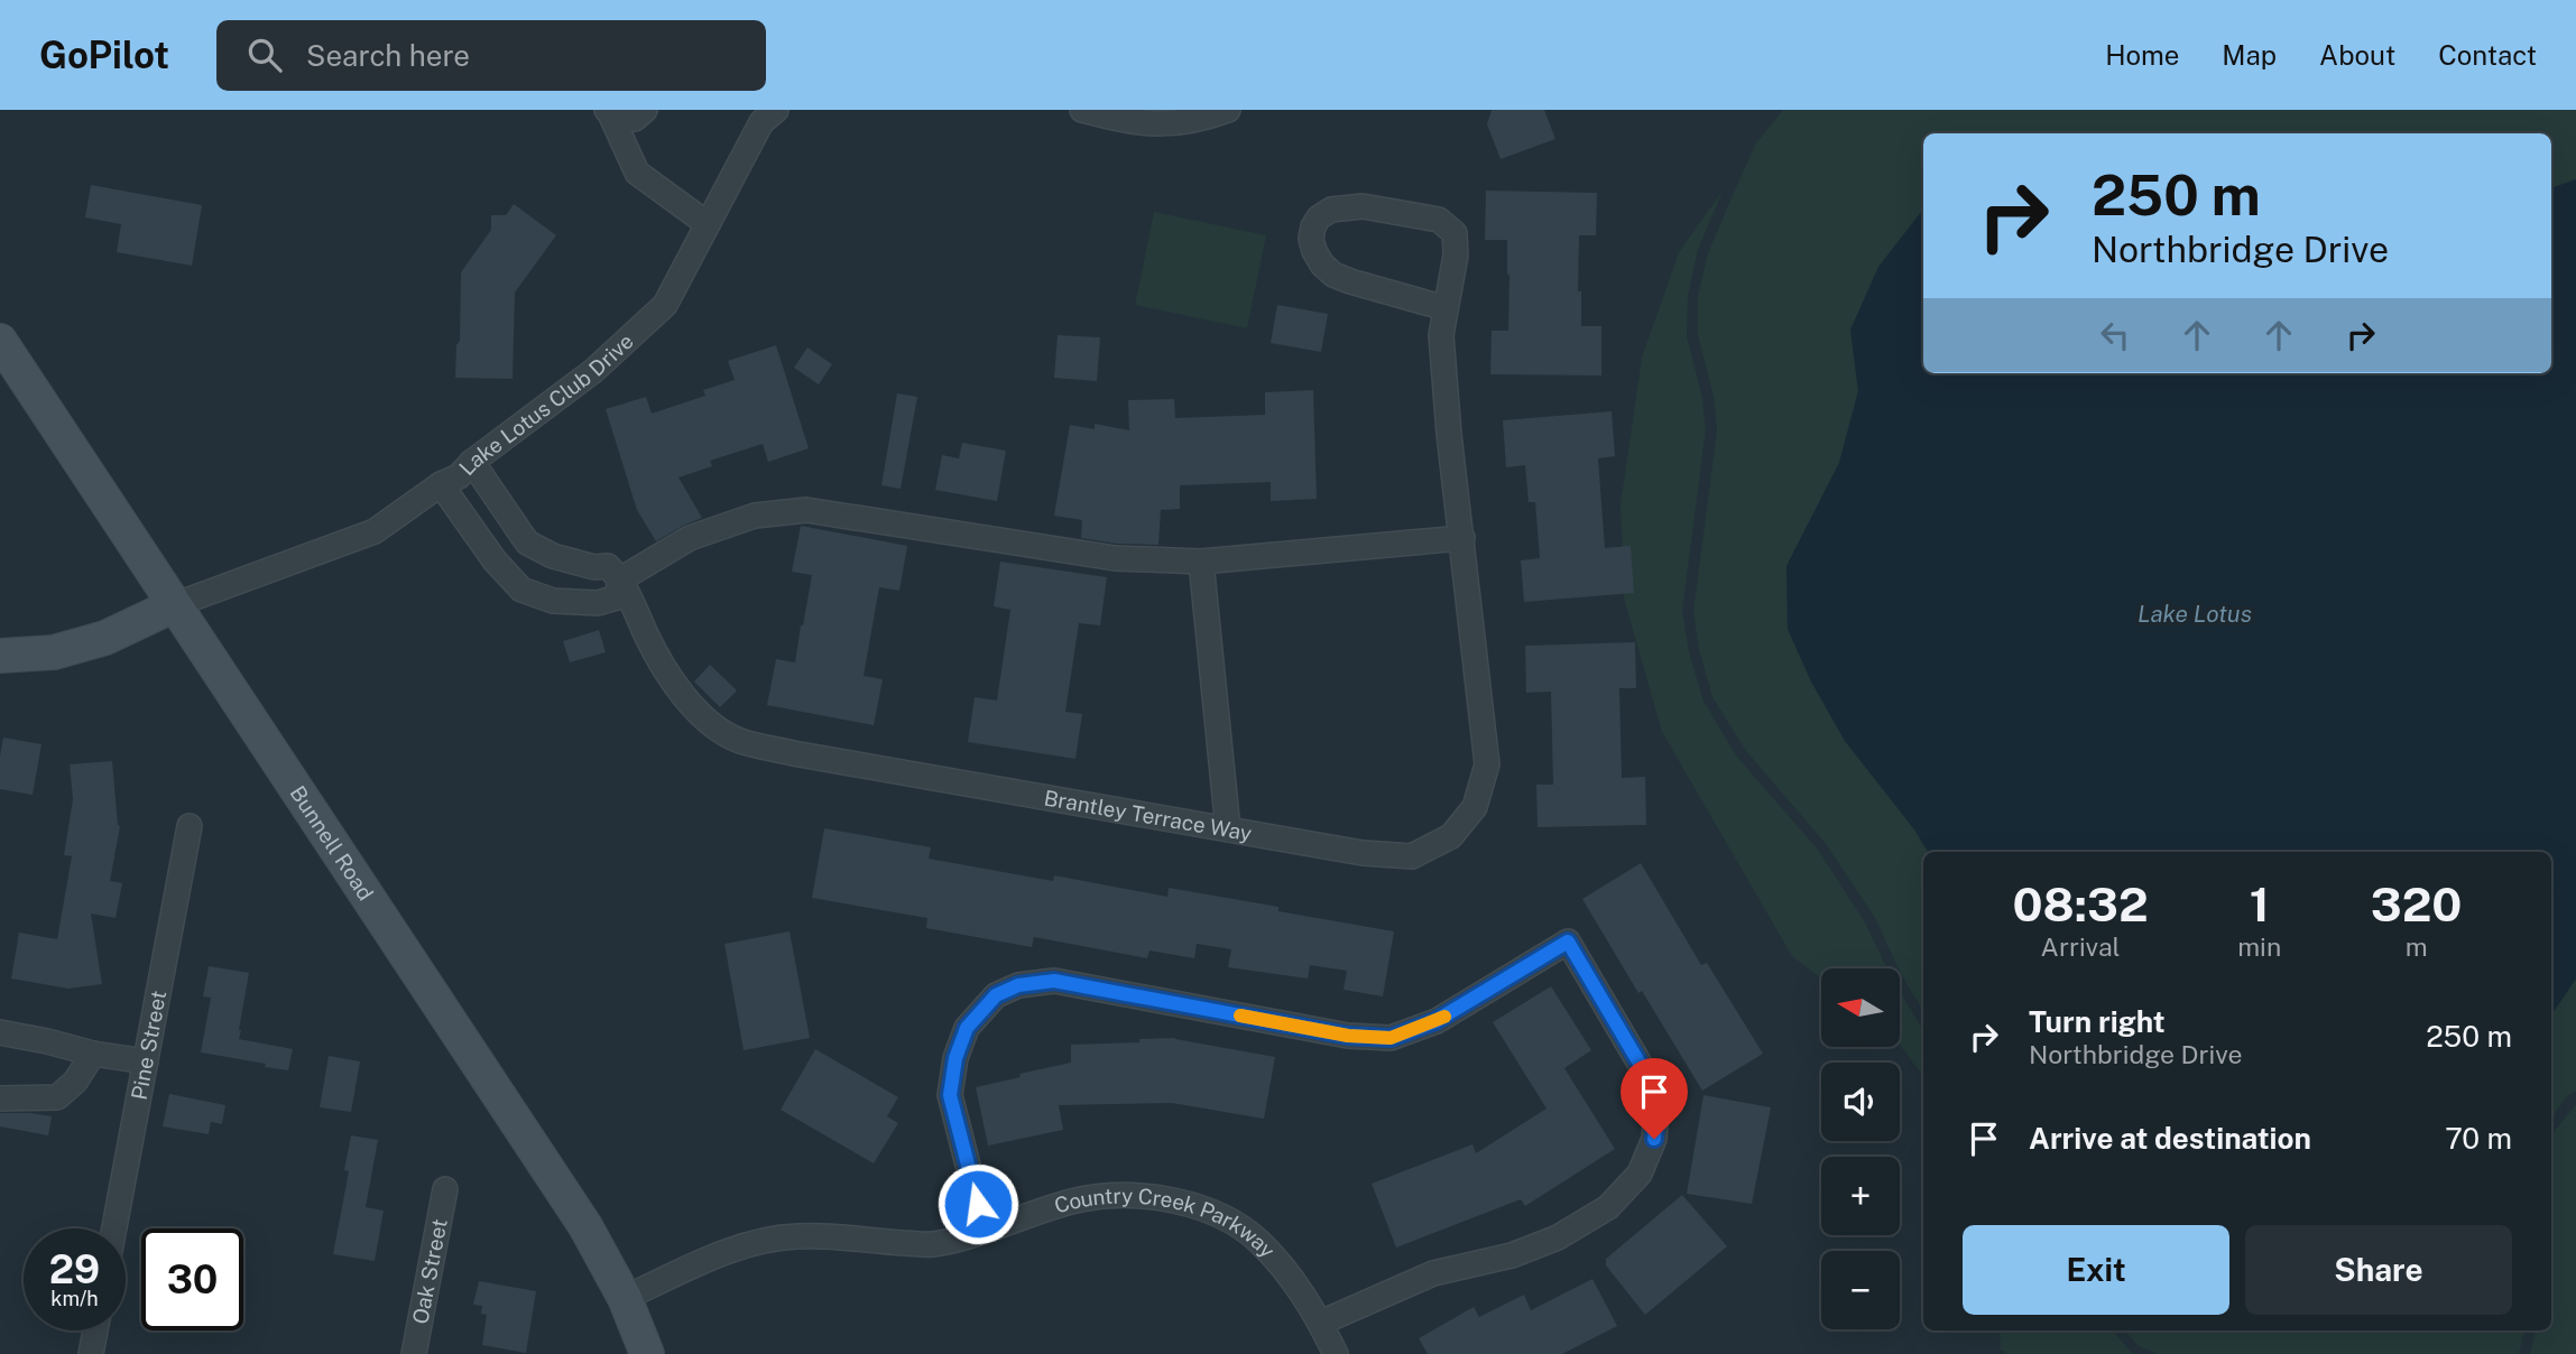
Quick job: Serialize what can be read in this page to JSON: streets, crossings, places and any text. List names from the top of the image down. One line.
{"streets":{"main road":["Bunnell Road"],"street":["Lake Lotus Club Drive","Brantley Terrace Way","Pine Street","Country Creek Parkway","Oak Street"]},"crossings":[["Lake Lotus Club Drive","Bunnell Road"],["Bunnell Road","Country Creek Parkway"]],"water":["Lake Lotus"],"north":"left","page":{"header":"GoPilot","search":"Search here","nav":["Home","Map","About","Contact"],"turn":["250 m","Northbridge Drive"],"eta":["08:32","Arrival","1","min","320","m"],"map_buttons":["+","−"],"list":[{"name":"Turn right","note":"Northbridge Drive","value":"250 m"},{"name":"Arrive at destination","value":"70 m"}],"buttons":["Exit","Share"],"speed":"29 km/h","limit":"30"}}
